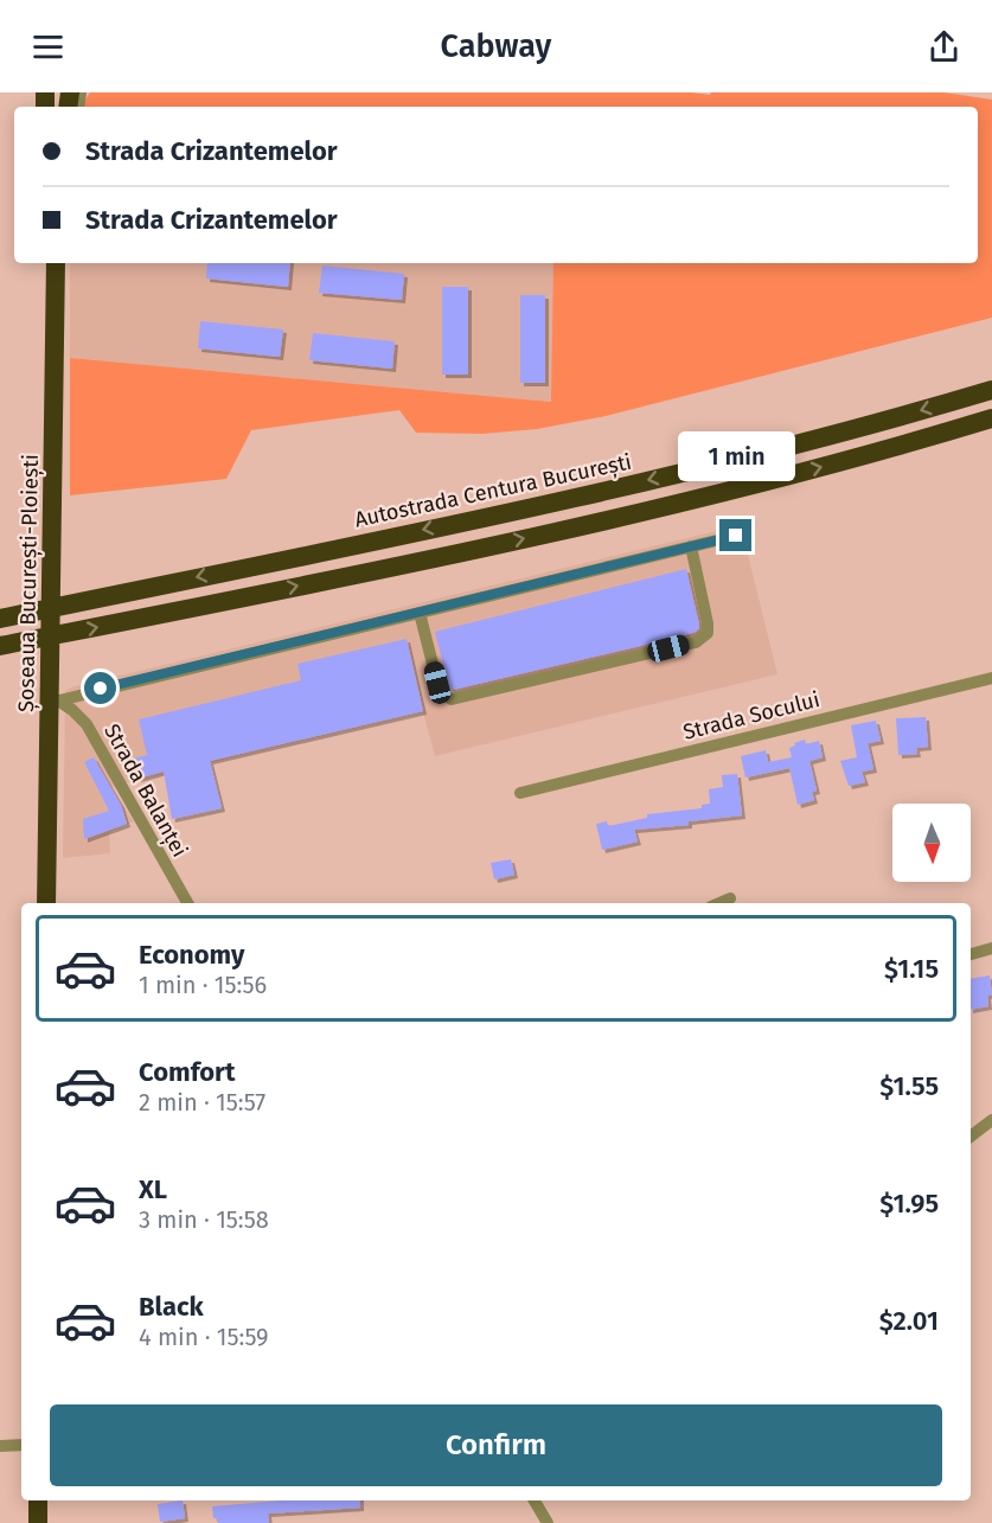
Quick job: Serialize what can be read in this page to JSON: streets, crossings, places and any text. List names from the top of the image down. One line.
{"streets":{"highway":["Autostrada Centura București","Șoseaua București-Ploiești"],"street":["Strada Socului","Strada Balanței"]},"crossings":[["Șoseaua București-Ploiești","Strada Balanței"]],"north":"bottom","page":{"header":"Cabway","banner":["Strada Crizantemelor","Strada Crizantemelor"],"bubble":"1 min","list":[{"name":"Economy","note":"1 min · 15:56","value":"$1.15"},{"name":"Comfort","note":"2 min · 15:57","value":"$1.55"},{"name":"XL","note":"3 min · 15:58","value":"$1.95"},{"name":"Black","note":"4 min · 15:59","value":"$2.01"}],"buttons":"Confirm"}}
